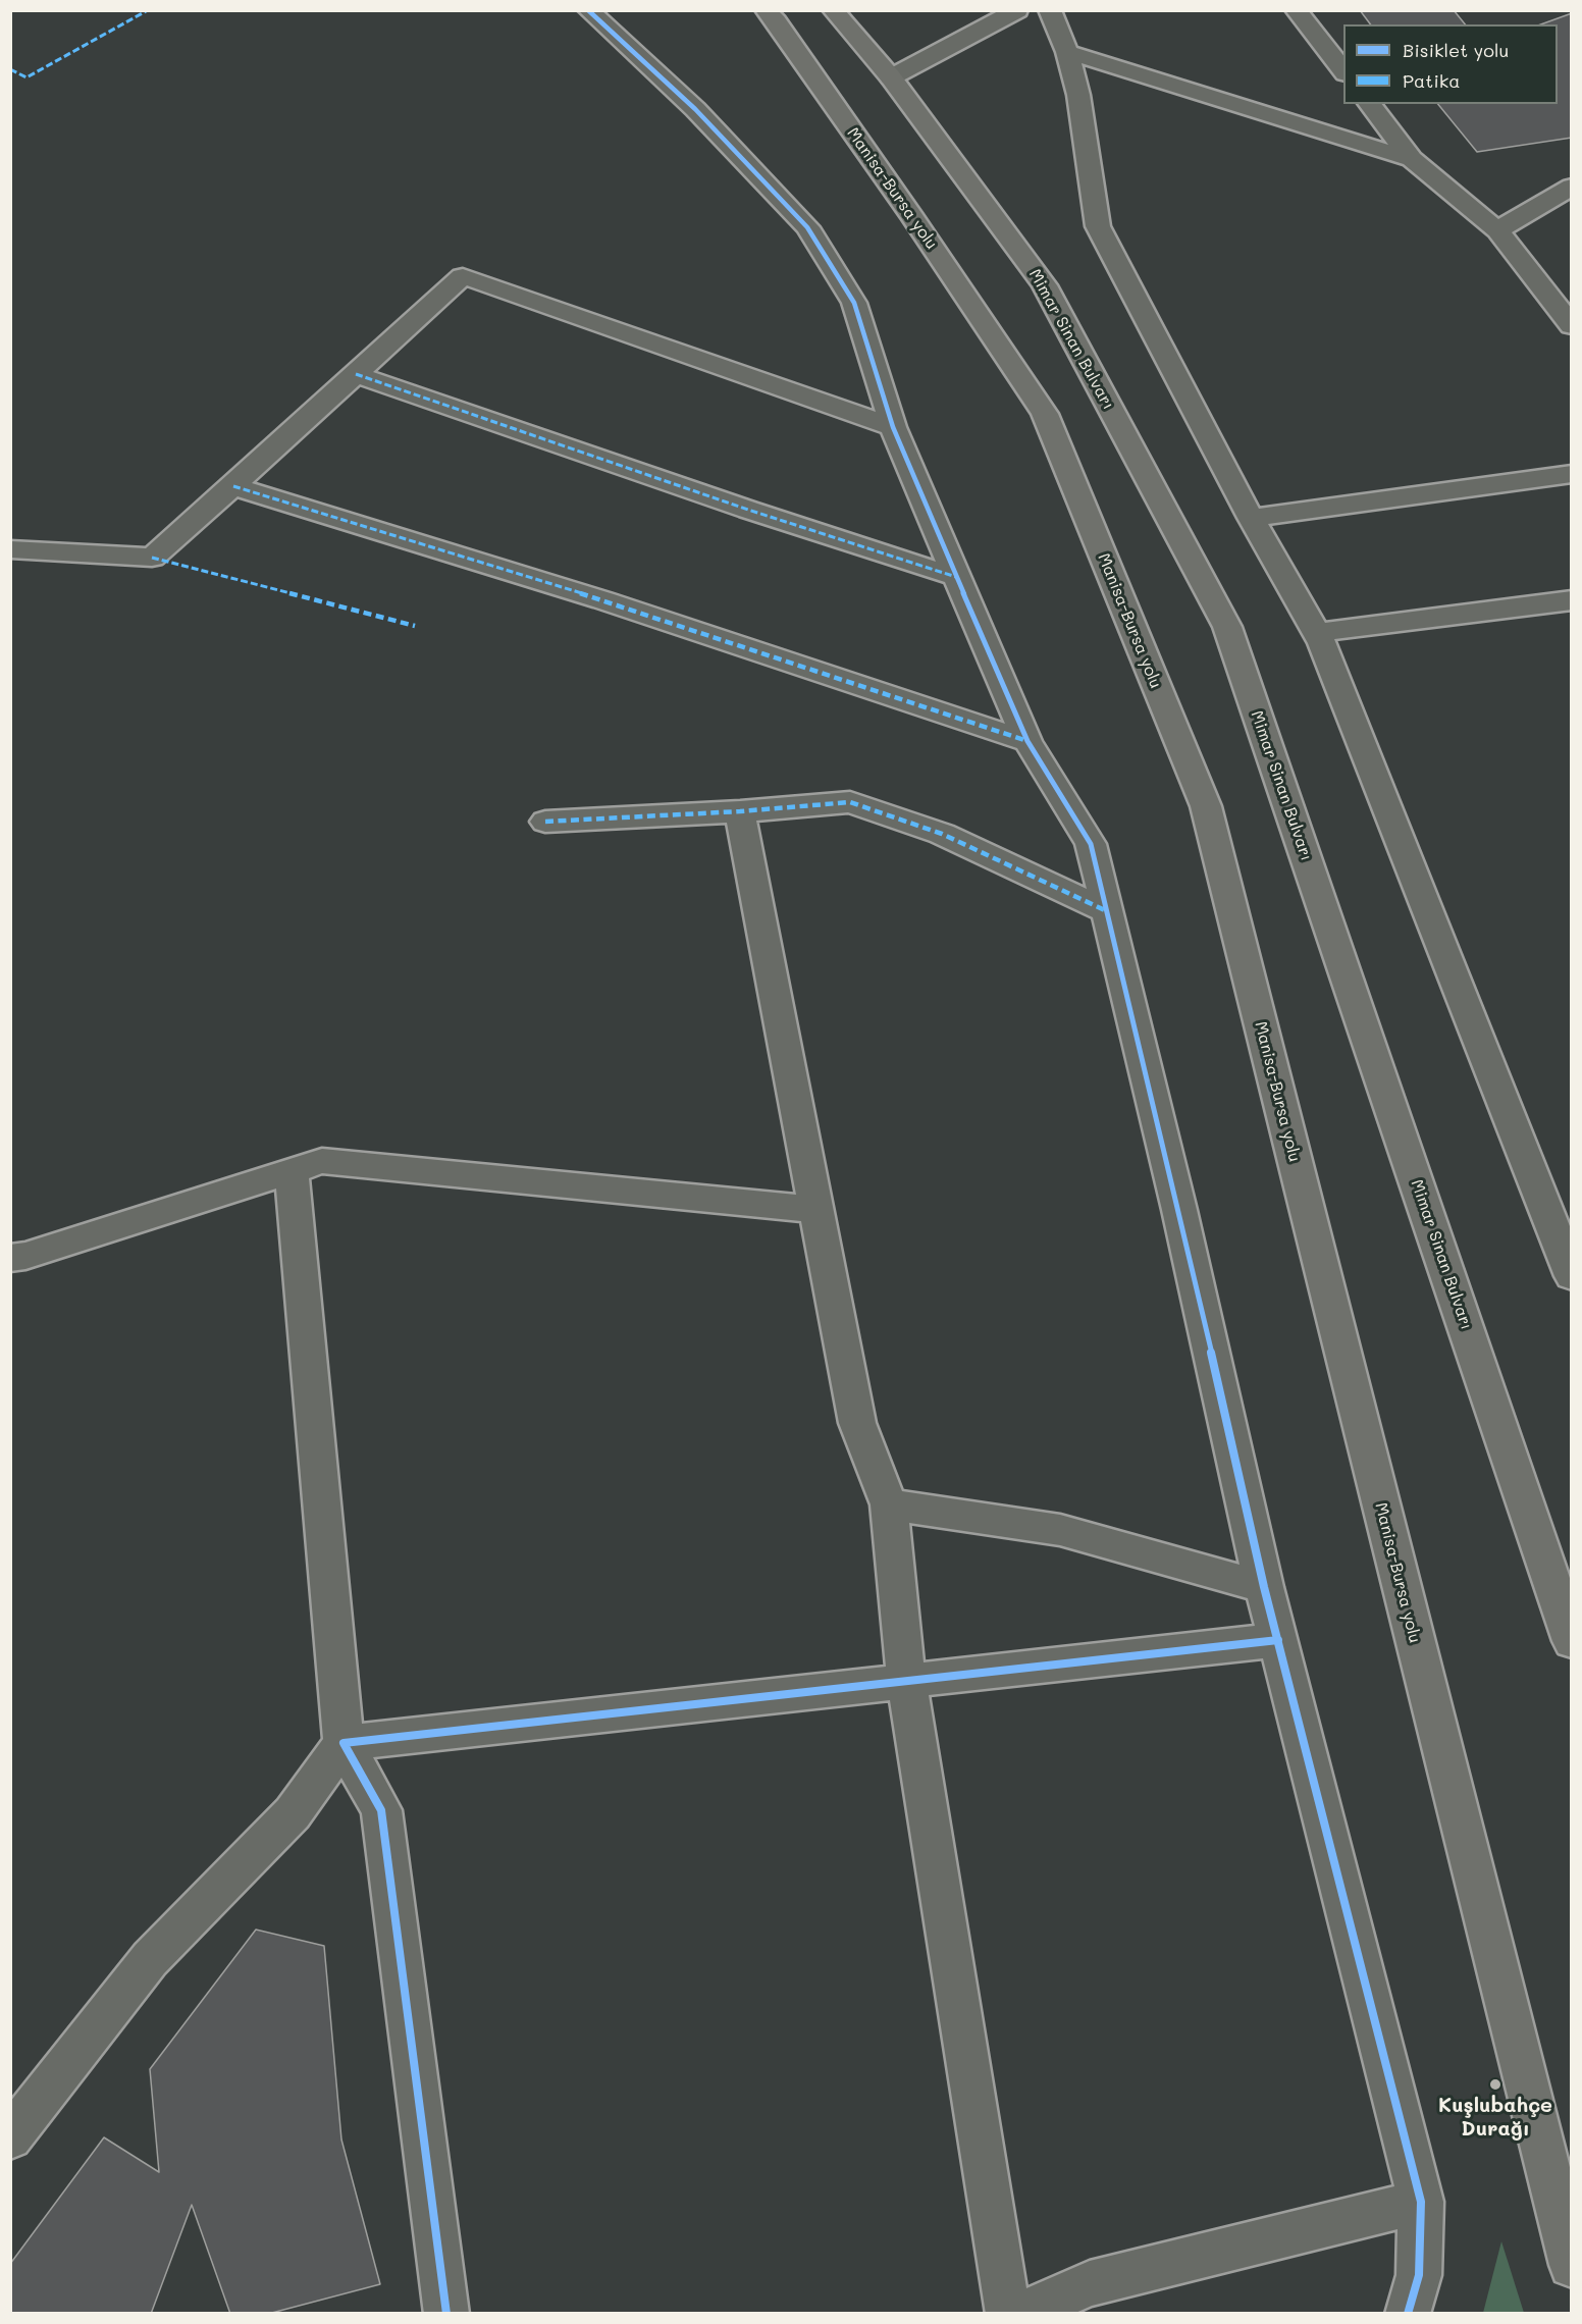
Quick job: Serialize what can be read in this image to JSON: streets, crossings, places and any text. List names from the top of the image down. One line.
{"streets":{"highway":["Manisa-Bursa yolu","Mimar Sinan Bulvarı"]},"places":["Kuşlubahçe Durağı"],"legend":["Bisiklet yolu","Patika"]}
